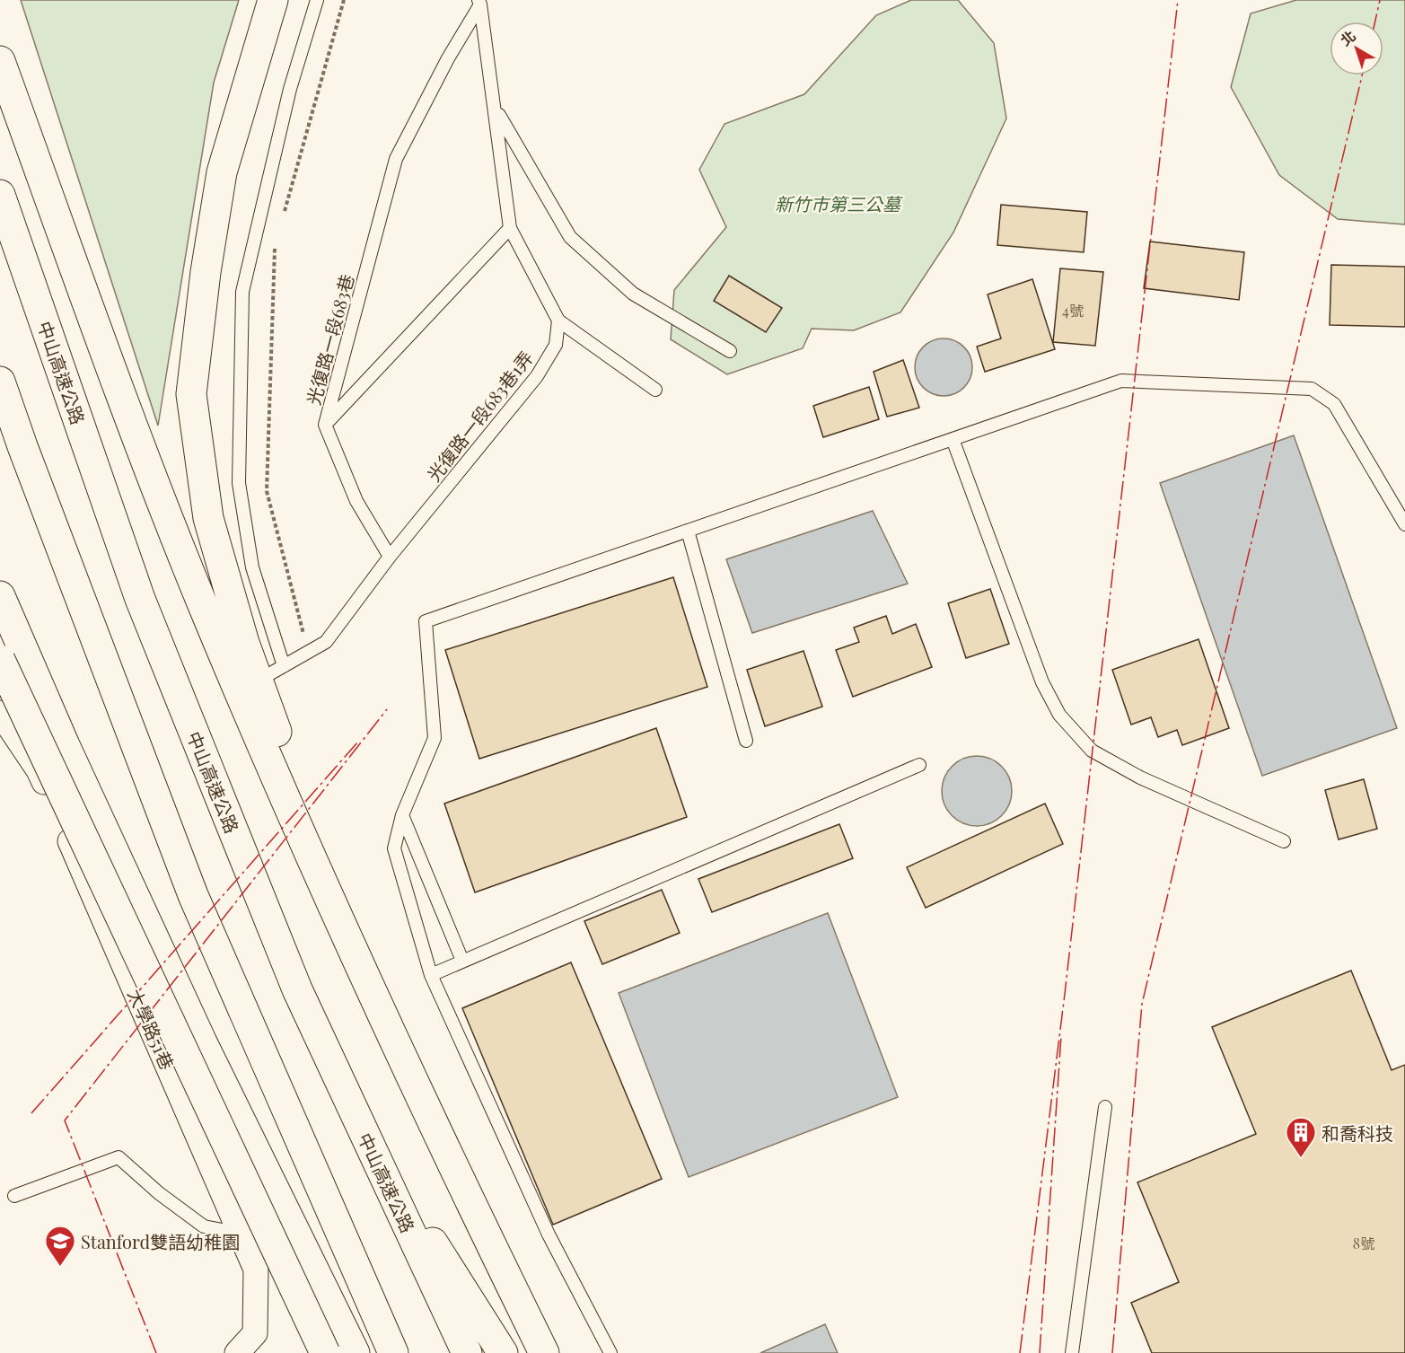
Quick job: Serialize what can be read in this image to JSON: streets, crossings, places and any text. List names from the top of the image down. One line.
{"streets":{"highway":["中山高速公路"],"street":["大學路51巷"],"lane":["光復路一段683巷","光復路一段683巷1弄"]},"crossings":[["光復路一段683巷","光復路一段683巷1弄"]],"parks":["新竹市第三公墓"],"places":{"building":["和喬科技"],"school or university":["Stanford雙語幼稚園"]},"house_numbers":["4號","8號"],"north":"top left"}
